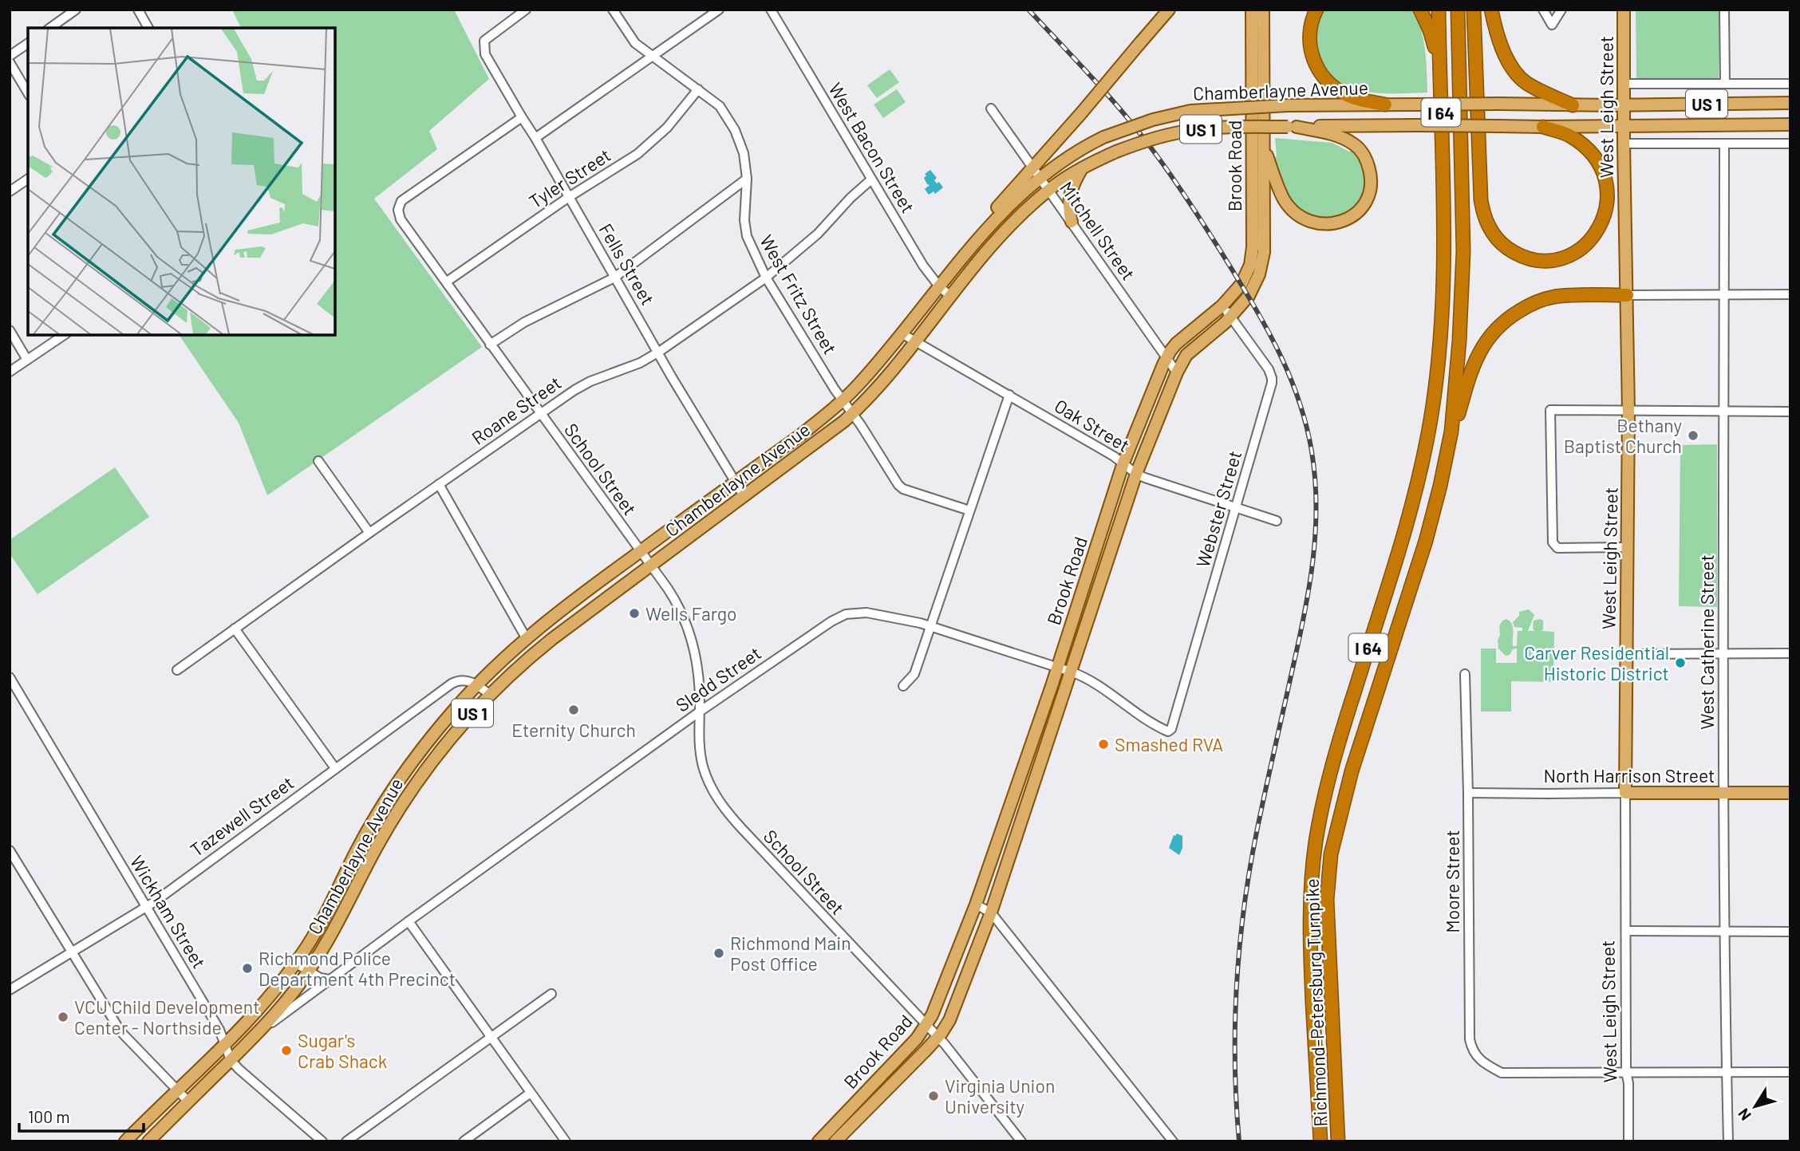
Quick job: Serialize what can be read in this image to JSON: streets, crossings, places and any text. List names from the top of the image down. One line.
{"streets":{"highway":["I 64","Richmond-Petersburg Turnpike"],"main road":["Chamberlayne Avenue","US 1","West Leigh Street","Brook Road","North Harrison Street"],"street":["West Bacon Street","Tyler Street","Mitchell Street","Fells Street","West Fritz Street","Roane Street","Oak Street","School Street","Webster Street","West Catherine Street","Sledd Street","Tazewell Street","Moore Street","Wickham Street"]},"crossings":[["Chamberlayne Avenue","US 1"],["Chamberlayne Avenue","West Bacon Street"],["Chamberlayne Avenue","Mitchell Street"],["Chamberlayne Avenue","Fells Street"],["Chamberlayne Avenue","West Fritz Street"],["Chamberlayne Avenue","Oak Street"],["Chamberlayne Avenue","School Street"],["Chamberlayne Avenue","Sledd Street"],["Chamberlayne Avenue","Tazewell Street"],["Chamberlayne Avenue","Wickham Street"],["US 1","West Leigh Street"],["West Leigh Street","North Harrison Street"],["West Leigh Street","Moore Street"],["West Bacon Street","Roane Street"],["Brook Road","Mitchell Street"],["Brook Road","Oak Street"],["Brook Road","School Street"],["Brook Road","Webster Street"],["Brook Road","Sledd Street"],["Tyler Street","Fells Street"],["Tyler Street","West Fritz Street"],["Tyler Street","School Street"],["Fells Street","Roane Street"],["Fells Street","School Street"],["West Fritz Street","Roane Street"],["Roane Street","School Street"],["Oak Street","Webster Street"],["School Street","Sledd Street"],["Webster Street","Sledd Street"],["West Catherine Street","North Harrison Street"],["North Harrison Street","Moore Street"],["Tazewell Street","Wickham Street"]],"places":["Bethany Baptist Church","Wells Fargo","Carver Residential Historic District","Eternity Church","Smashed RVA","Richmond Main Post Office","Richmond Police Department 4th Precinct","VCU Child Development Center - Northside","Sugar's Crab Shack","Virginia Union University"],"scale_bar":"100 m","north":"bottom left"}
